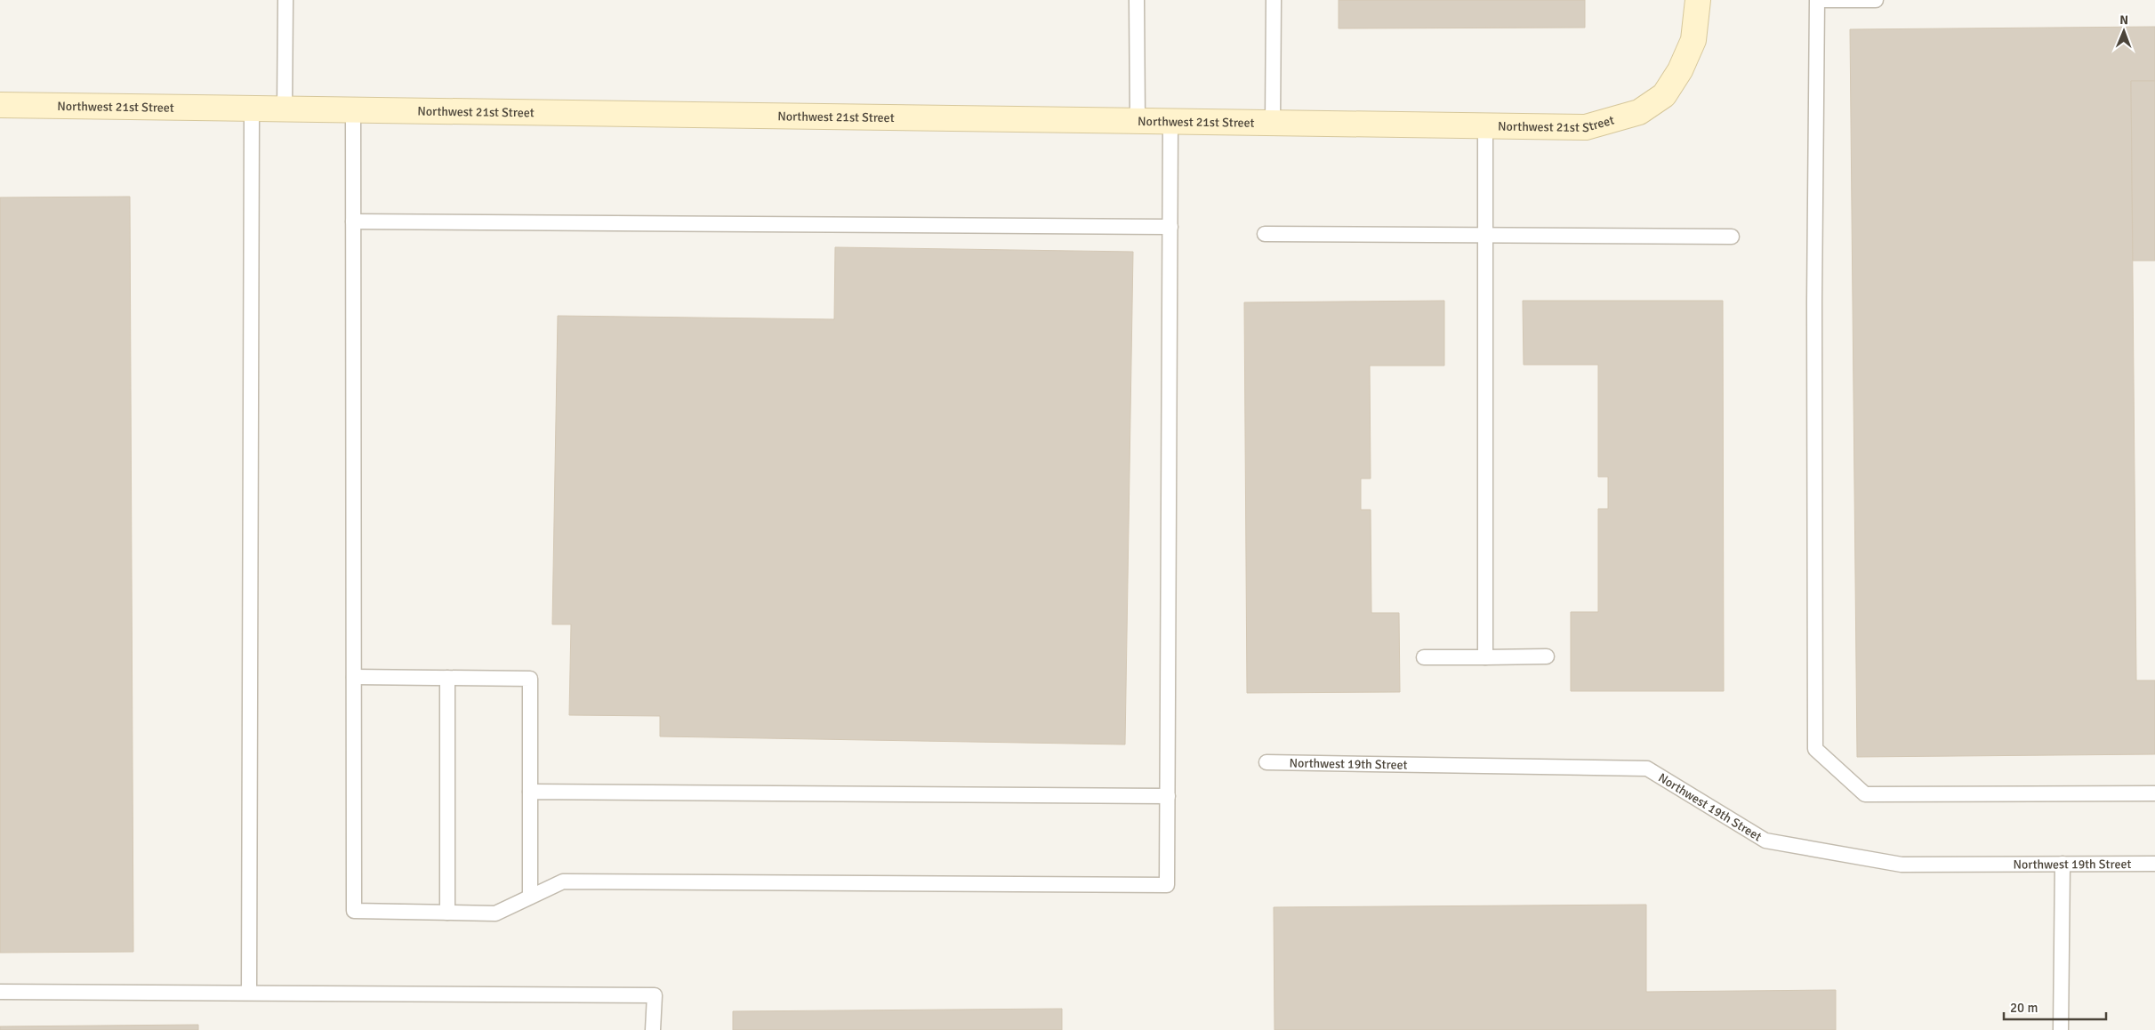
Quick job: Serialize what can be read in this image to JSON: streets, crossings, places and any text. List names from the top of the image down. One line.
{"streets":{"street":["Northwest 21st Street"],"lane":["Northwest 19th Street"]},"scale_bar":"20 m","north":"top"}
